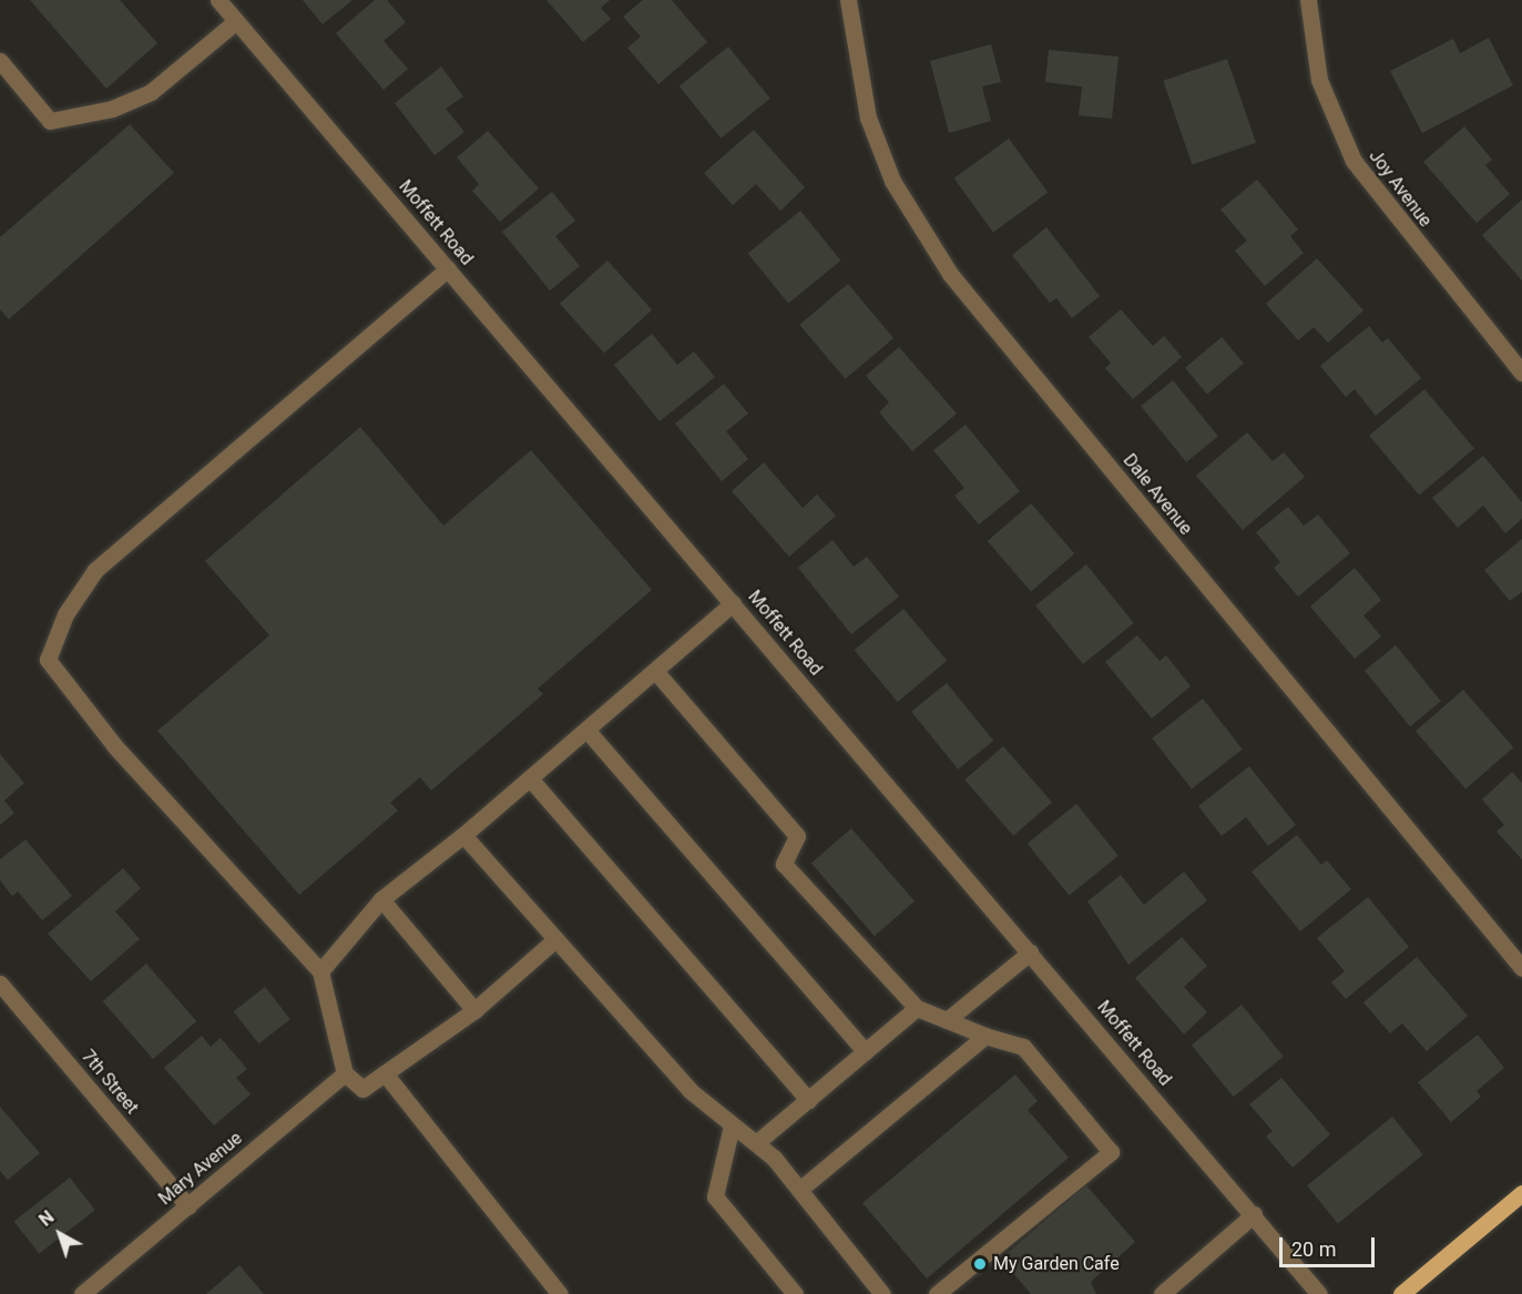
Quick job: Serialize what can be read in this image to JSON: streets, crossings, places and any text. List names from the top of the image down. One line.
{"streets":{"street":["Joy Avenue","Moffett Road","Dale Avenue","7th Street","Mary Avenue"]},"crossings":[["7th Street","Mary Avenue"]],"places":["My Garden Cafe"],"scale_bar":"20 m","north":"top left"}
